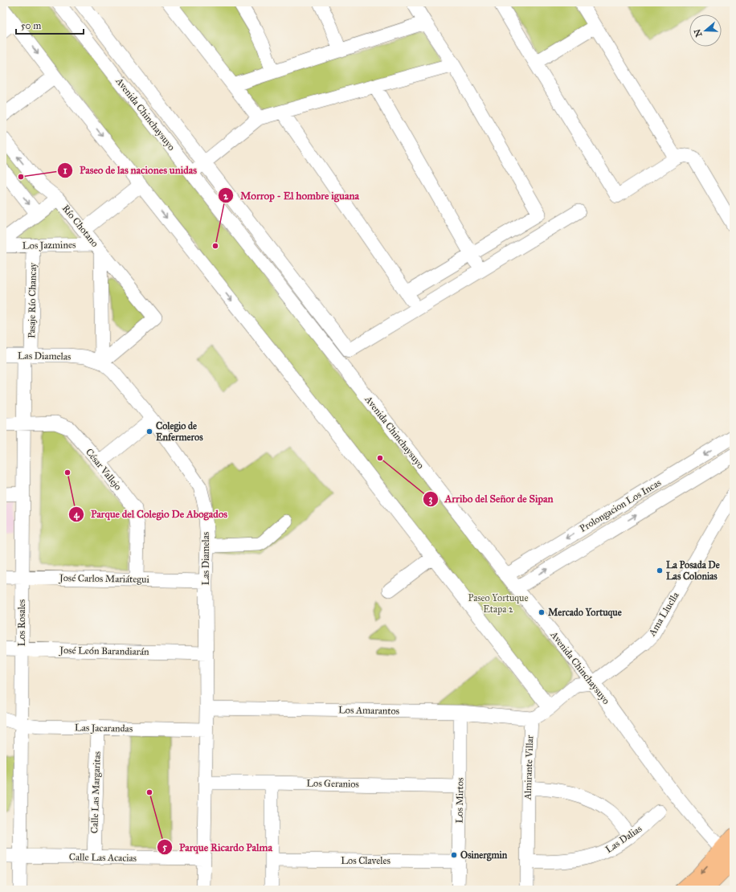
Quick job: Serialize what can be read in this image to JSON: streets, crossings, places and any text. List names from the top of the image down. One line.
{"streets":{"street":["Avenida Chinchaysuyo","Río Chotano","Los Jazmines","Pasaje Río Chancay","Las Diamelas","César Vallejo","Prolongacion Los Incas","José Carlos Mariátegui","Ama Lluclla","Los Rosales","José León Barandiarán","Los Amarantos","Las Jacarandas","Almirante Villar","Los Geranios","Calle Las Margaritas","Los Mirtos","Las Dalias","Calle Las Acacias","Los Claveles"]},"crossings":[["Avenida Chinchaysuyo","Prolongacion Los Incas"],["Avenida Chinchaysuyo","Ama Lluclla"],["Río Chotano","Los Jazmines"],["Río Chotano","Las Diamelas"],["Los Jazmines","Pasaje Río Chancay"],["Pasaje Río Chancay","Las Diamelas"],["Pasaje Río Chancay","Los Rosales"],["Las Diamelas","José Carlos Mariátegui"],["Las Diamelas","Los Rosales"],["Las Diamelas","José León Barandiarán"],["Las Diamelas","Los Amarantos"],["Las Diamelas","Las Jacarandas"],["Las Diamelas","Los Geranios"],["Las Diamelas","Calle Las Acacias"],["César Vallejo","José Carlos Mariátegui"],["César Vallejo","Los Rosales"],["José Carlos Mariátegui","Los Rosales"],["Los Rosales","José León Barandiarán"],["Los Rosales","Las Jacarandas"],["Los Rosales","Calle Las Acacias"],["Los Amarantos","Almirante Villar"],["Los Amarantos","Los Mirtos"],["Las Jacarandas","Calle Las Margaritas"],["Almirante Villar","Las Dalias"],["Los Geranios","Los Mirtos"],["Calle Las Margaritas","Calle Las Acacias"],["Los Mirtos","Los Claveles"]],"parks":["Paseo Yortuque Etapa 2"],"places":["Paseo de las naciones unidas","Morrop - El hombre iguana","Colegio de Enfermeros","Arribo del Señor de Sipan","Parque del Colegio De Abogados","La Posada De Las Colonias","Mercado Yortuque","Parque Ricardo Palma","Osinergmin"],"scale_bar":"50 m","north":"left"}
